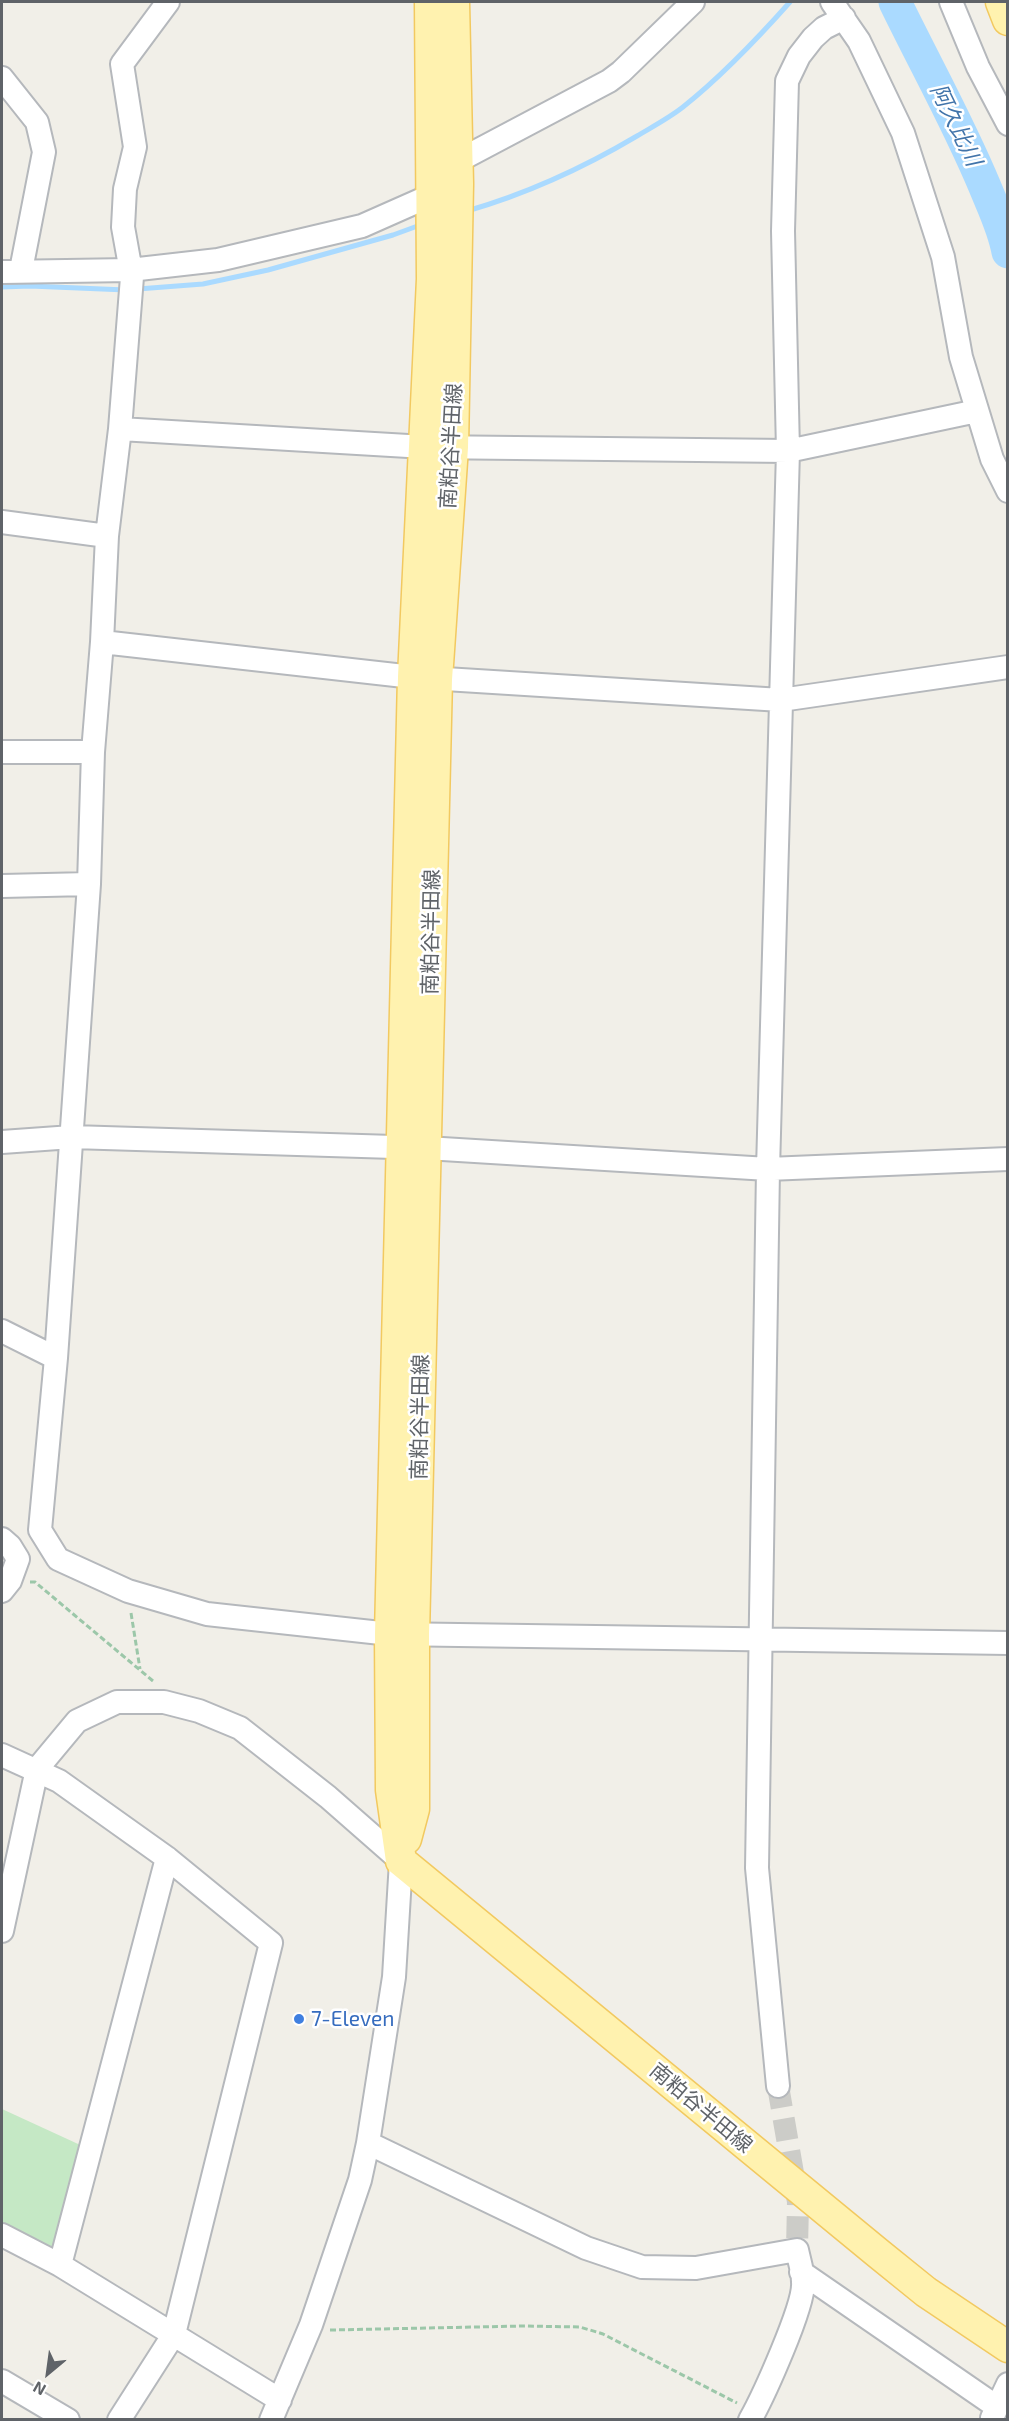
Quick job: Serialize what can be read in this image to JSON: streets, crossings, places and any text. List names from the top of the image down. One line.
{"streets":{"main road":["南粕谷半田線"]},"water":["阿久比川"],"places":["7-Eleven"],"north":"bottom left"}
